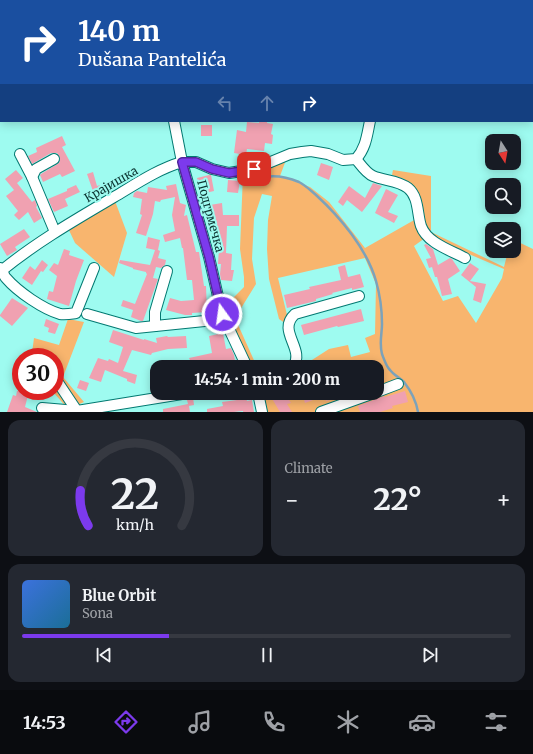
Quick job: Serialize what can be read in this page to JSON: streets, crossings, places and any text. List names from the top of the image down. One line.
{"streets":{"street":["Крајишка","Подгрмечка"]},"crossings":[["Крајишка","Подгрмечка"]],"north":"bottom","page":{"turn":["140 m","Dušana Pantelića"],"limit":"30","trip":"14:54 · 1 min · 200 m","tile":"Climate","heat":["−","22°","+"],"song":["Blue Orbit","Sona"],"tabs":"14:53","gauge":["22","km/h"]}}
